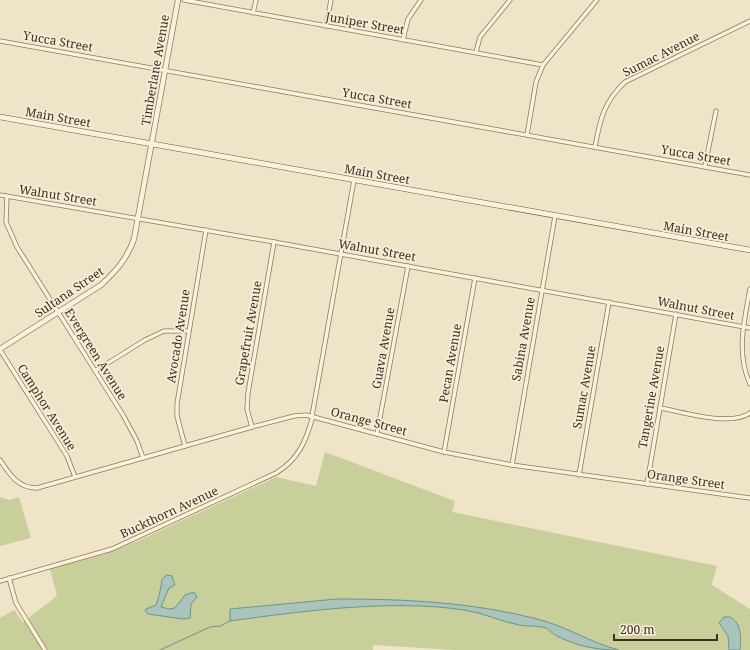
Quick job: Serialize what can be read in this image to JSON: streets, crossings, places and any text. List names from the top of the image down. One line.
{"streets":{"main road":["Main Street"],"street":["Juniper Street","Yucca Street","Sumac Avenue","Timberlane Avenue","Walnut Street","Sultana Street","Grapefruit Avenue","Avocado Avenue","Sabina Avenue","Guava Avenue","Evergreen Avenue","Pecan Avenue","Tangerine Avenue","Camphor Avenue","Orange Street","Buckthorn Avenue"]},"crossings":[["Yucca Street","Sumac Avenue"],["Yucca Street","Timberlane Avenue"],["Sumac Avenue","Walnut Street"],["Sumac Avenue","Orange Street"],["Timberlane Avenue","Main Street"],["Timberlane Avenue","Sultana Street"],["Main Street","Sultana Street"],["Main Street","Sabina Avenue"],["Main Street","Buckthorn Avenue"],["Walnut Street","Sultana Street"],["Walnut Street","Grapefruit Avenue"],["Walnut Street","Avocado Avenue"],["Walnut Street","Sabina Avenue"],["Walnut Street","Guava Avenue"],["Walnut Street","Evergreen Avenue"],["Walnut Street","Pecan Avenue"],["Walnut Street","Tangerine Avenue"],["Walnut Street","Buckthorn Avenue"],["Sultana Street","Evergreen Avenue"],["Sultana Street","Camphor Avenue"],["Grapefruit Avenue","Orange Street"],["Avocado Avenue","Orange Street"],["Sabina Avenue","Orange Street"],["Guava Avenue","Orange Street"],["Evergreen Avenue","Orange Street"],["Pecan Avenue","Orange Street"],["Tangerine Avenue","Orange Street"],["Camphor Avenue","Orange Street"],["Orange Street","Buckthorn Avenue"]],"scale_bar":"200 m"}
